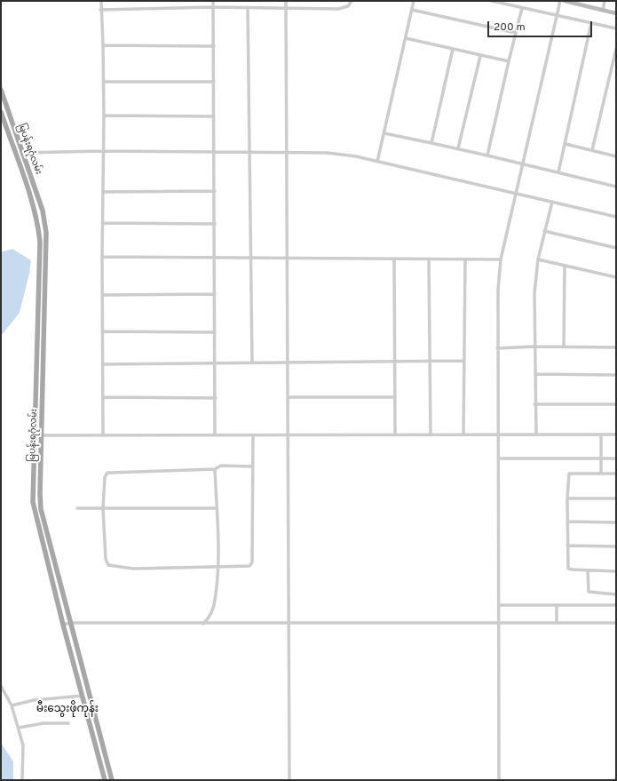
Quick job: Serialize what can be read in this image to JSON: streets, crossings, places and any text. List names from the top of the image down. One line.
{"streets":{"main road":["မြပန်းရဂုံလမ်း"]},"districts":["မီးသွေးဖိုကုန်း"],"scale_bar":"200 m"}
